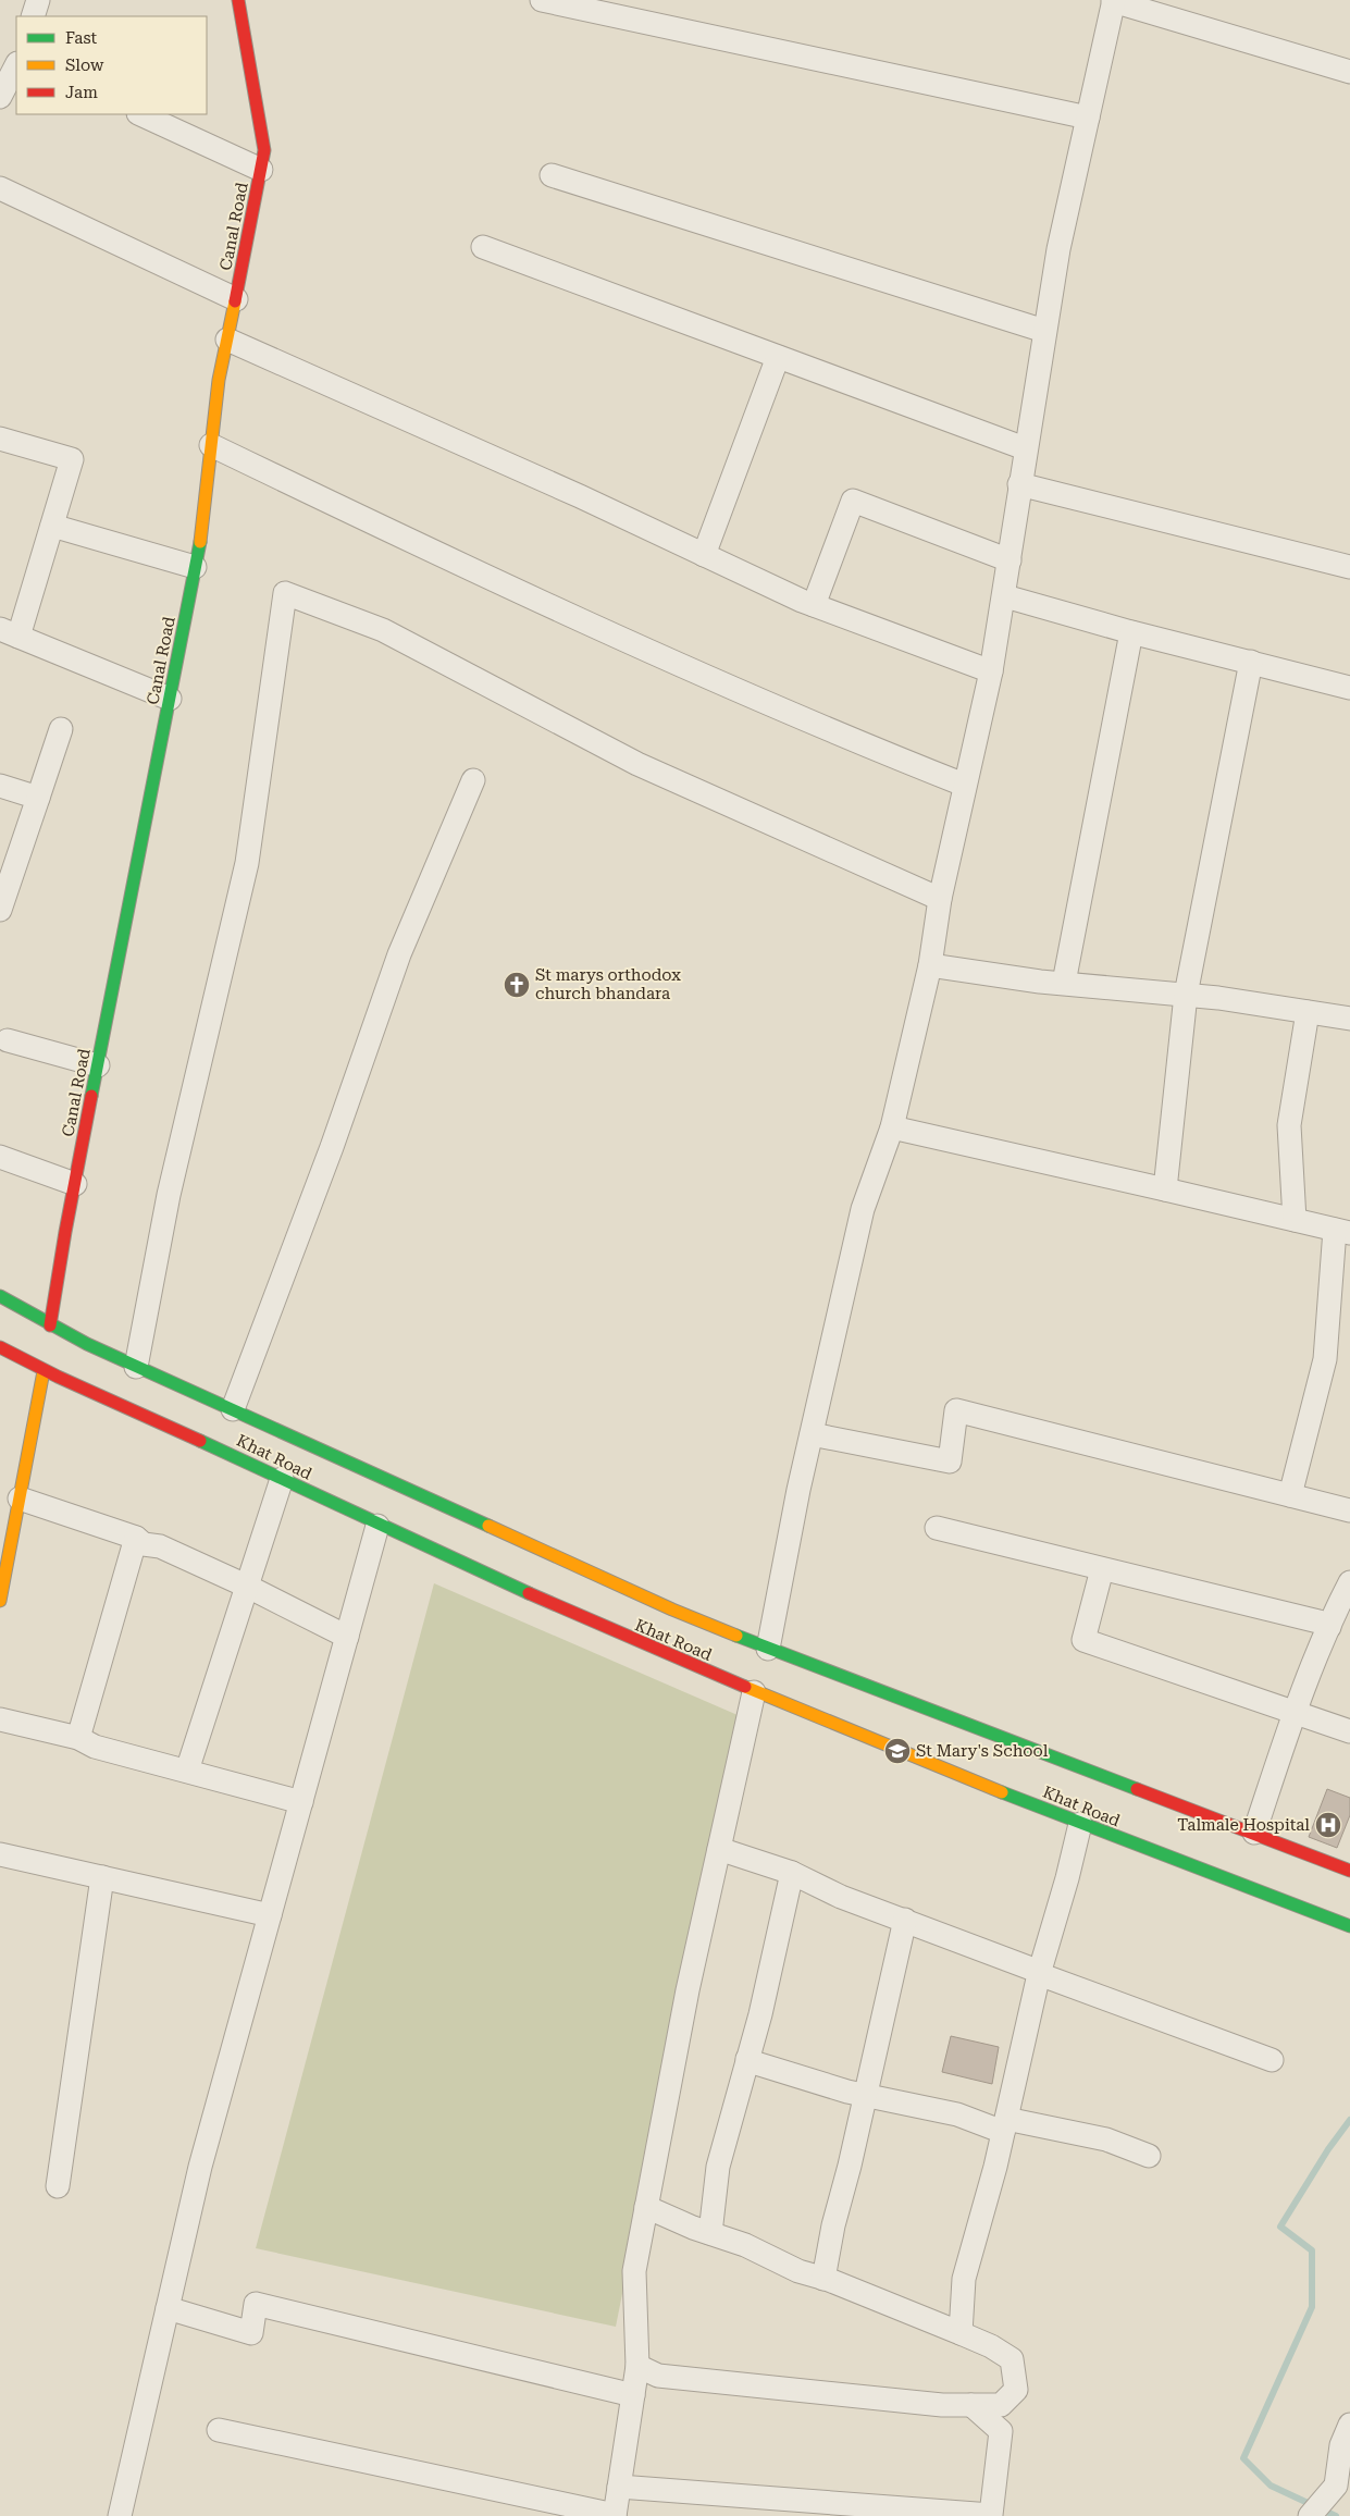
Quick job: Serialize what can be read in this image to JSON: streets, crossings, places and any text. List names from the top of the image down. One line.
{"streets":{"main road":["Canal Road","Khat Road"]},"crossings":[["Canal Road","Khat Road"]],"places":{"church":["St marys orthodox church bhandara"],"school or university":["St Mary's School"],"hospital":["Talmale Hospital"]},"legend":["Fast","Slow","Jam"]}
